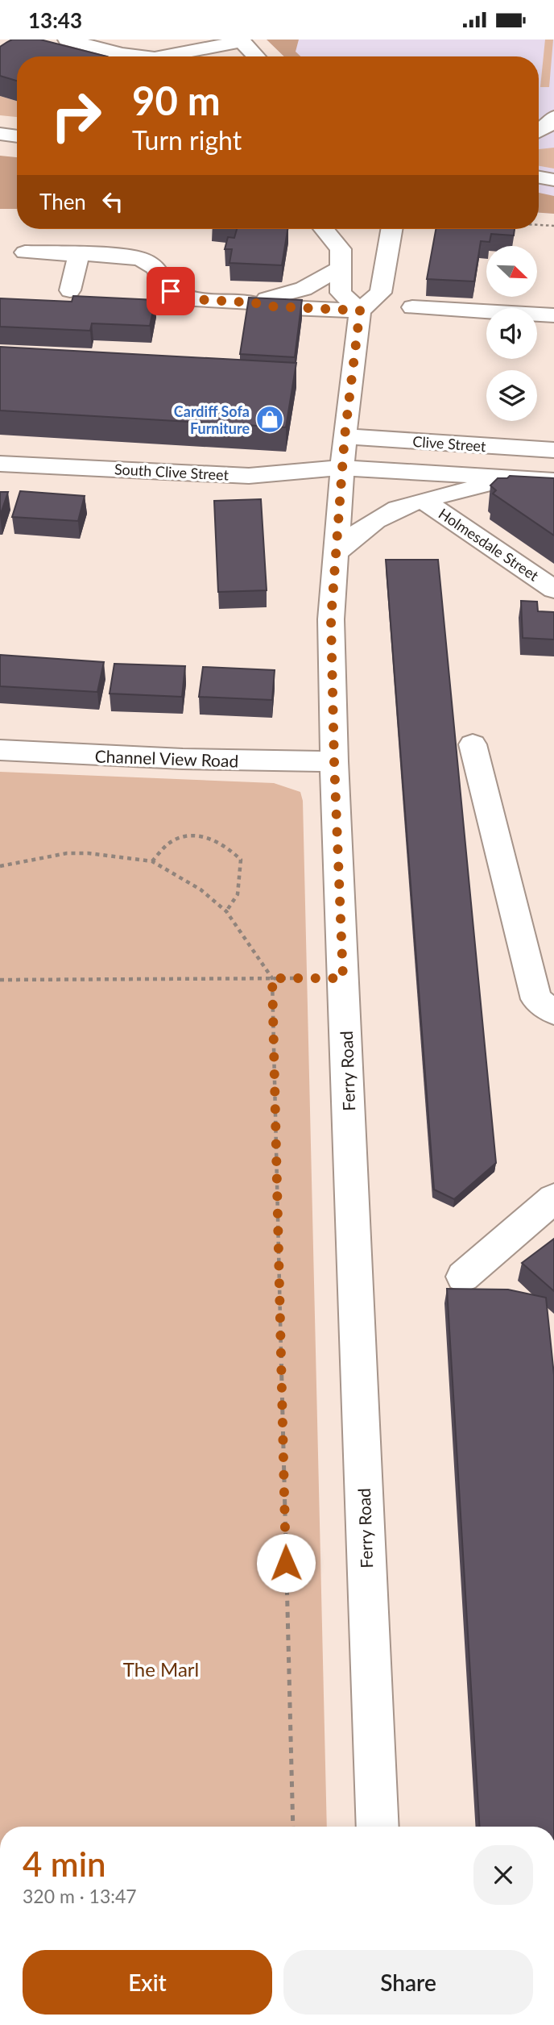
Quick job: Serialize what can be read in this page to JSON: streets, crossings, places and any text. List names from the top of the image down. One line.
{"streets":{"street":["Clive Street","South Clive Street","Holmesdale Street","Channel View Road","Ferry Road"]},"crossings":[["Clive Street","South Clive Street"],["Clive Street","Holmesdale Street"],["Clive Street","Ferry Road"],["South Clive Street","Ferry Road"],["Channel View Road","Ferry Road"]],"parks":["The Marl"],"places":{"shop":["Cardiff Sofa Furniture"]},"north":"bottom right","page":{"status":"13:43","turn":["90 m","Turn right"],"then":"Then","heading":["4 min","320 m · 13:47"],"buttons":["Exit","Share"]}}
